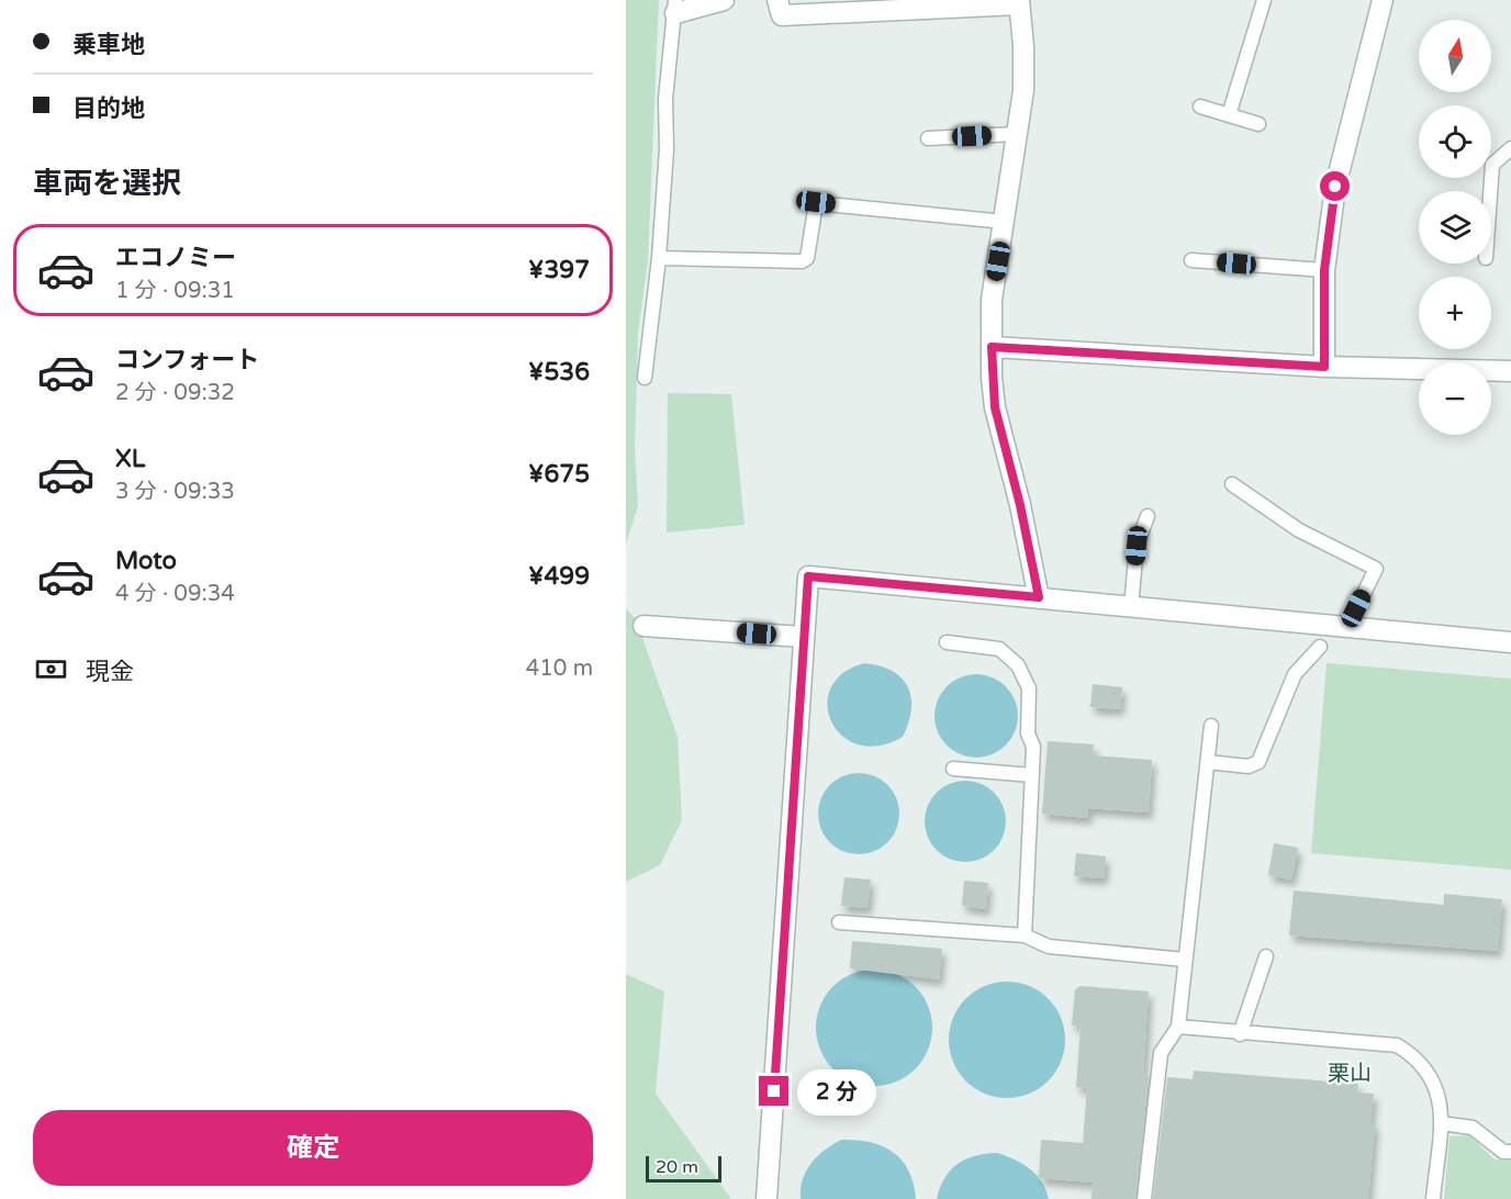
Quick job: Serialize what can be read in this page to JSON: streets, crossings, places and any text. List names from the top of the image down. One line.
{"districts":["栗山"],"scale_bar":"20 m","north":"top","page":{"banner":["乗車地","目的地"],"map_buttons":["+","−"],"heading":"車両を選択","list":[{"name":"エコノミー","note":"1 分 · 09:31","value":"¥397"},{"name":"コンフォート","note":"2 分 · 09:32","value":"¥536"},{"name":"XL","note":"3 分 · 09:33","value":"¥675"},{"name":"Moto","note":"4 分 · 09:34","value":"¥499"}],"pay":["現金","410 m"],"bubble":"2 分","buttons":"確定","scale":"20 m"}}
